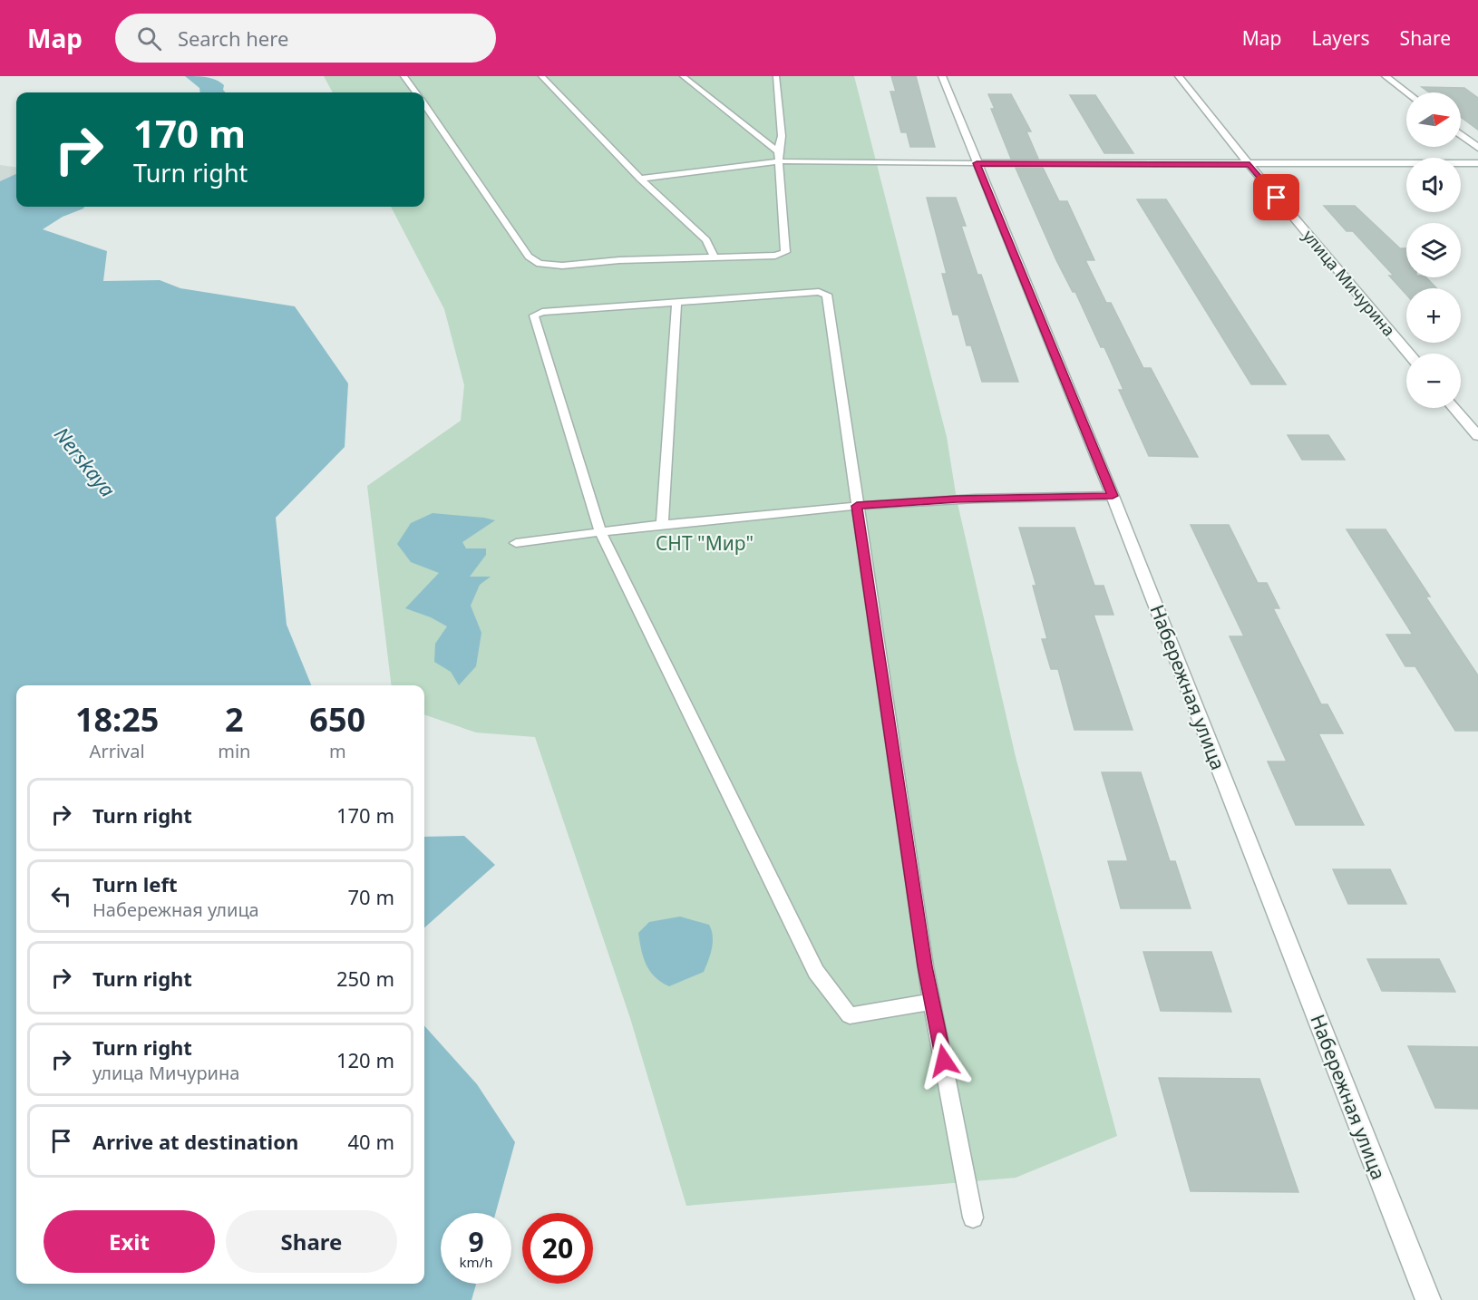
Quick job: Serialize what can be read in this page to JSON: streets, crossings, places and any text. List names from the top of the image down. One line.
{"streets":{"street":["улица Мичурина","Набережная улица"]},"water":["Nerskaya"],"parks":["СНТ \"Мир\""],"north":"right","page":{"header":"Map","search":"Search here","nav":["Map","Layers","Share"],"map_buttons":["+","−"],"turn":["170 m","Turn right"],"eta":["18:25","Arrival","2","min","650","m"],"list":[{"name":"Turn right","value":"170 m"},{"name":"Turn left","note":"Набережная улица","value":"70 m"},{"name":"Turn right","value":"250 m"},{"name":"Turn right","note":"улица Мичурина","value":"120 m"},{"name":"Arrive at destination","value":"40 m"}],"buttons":["Exit","Share"],"speed":"9 km/h","limit":"20"}}
